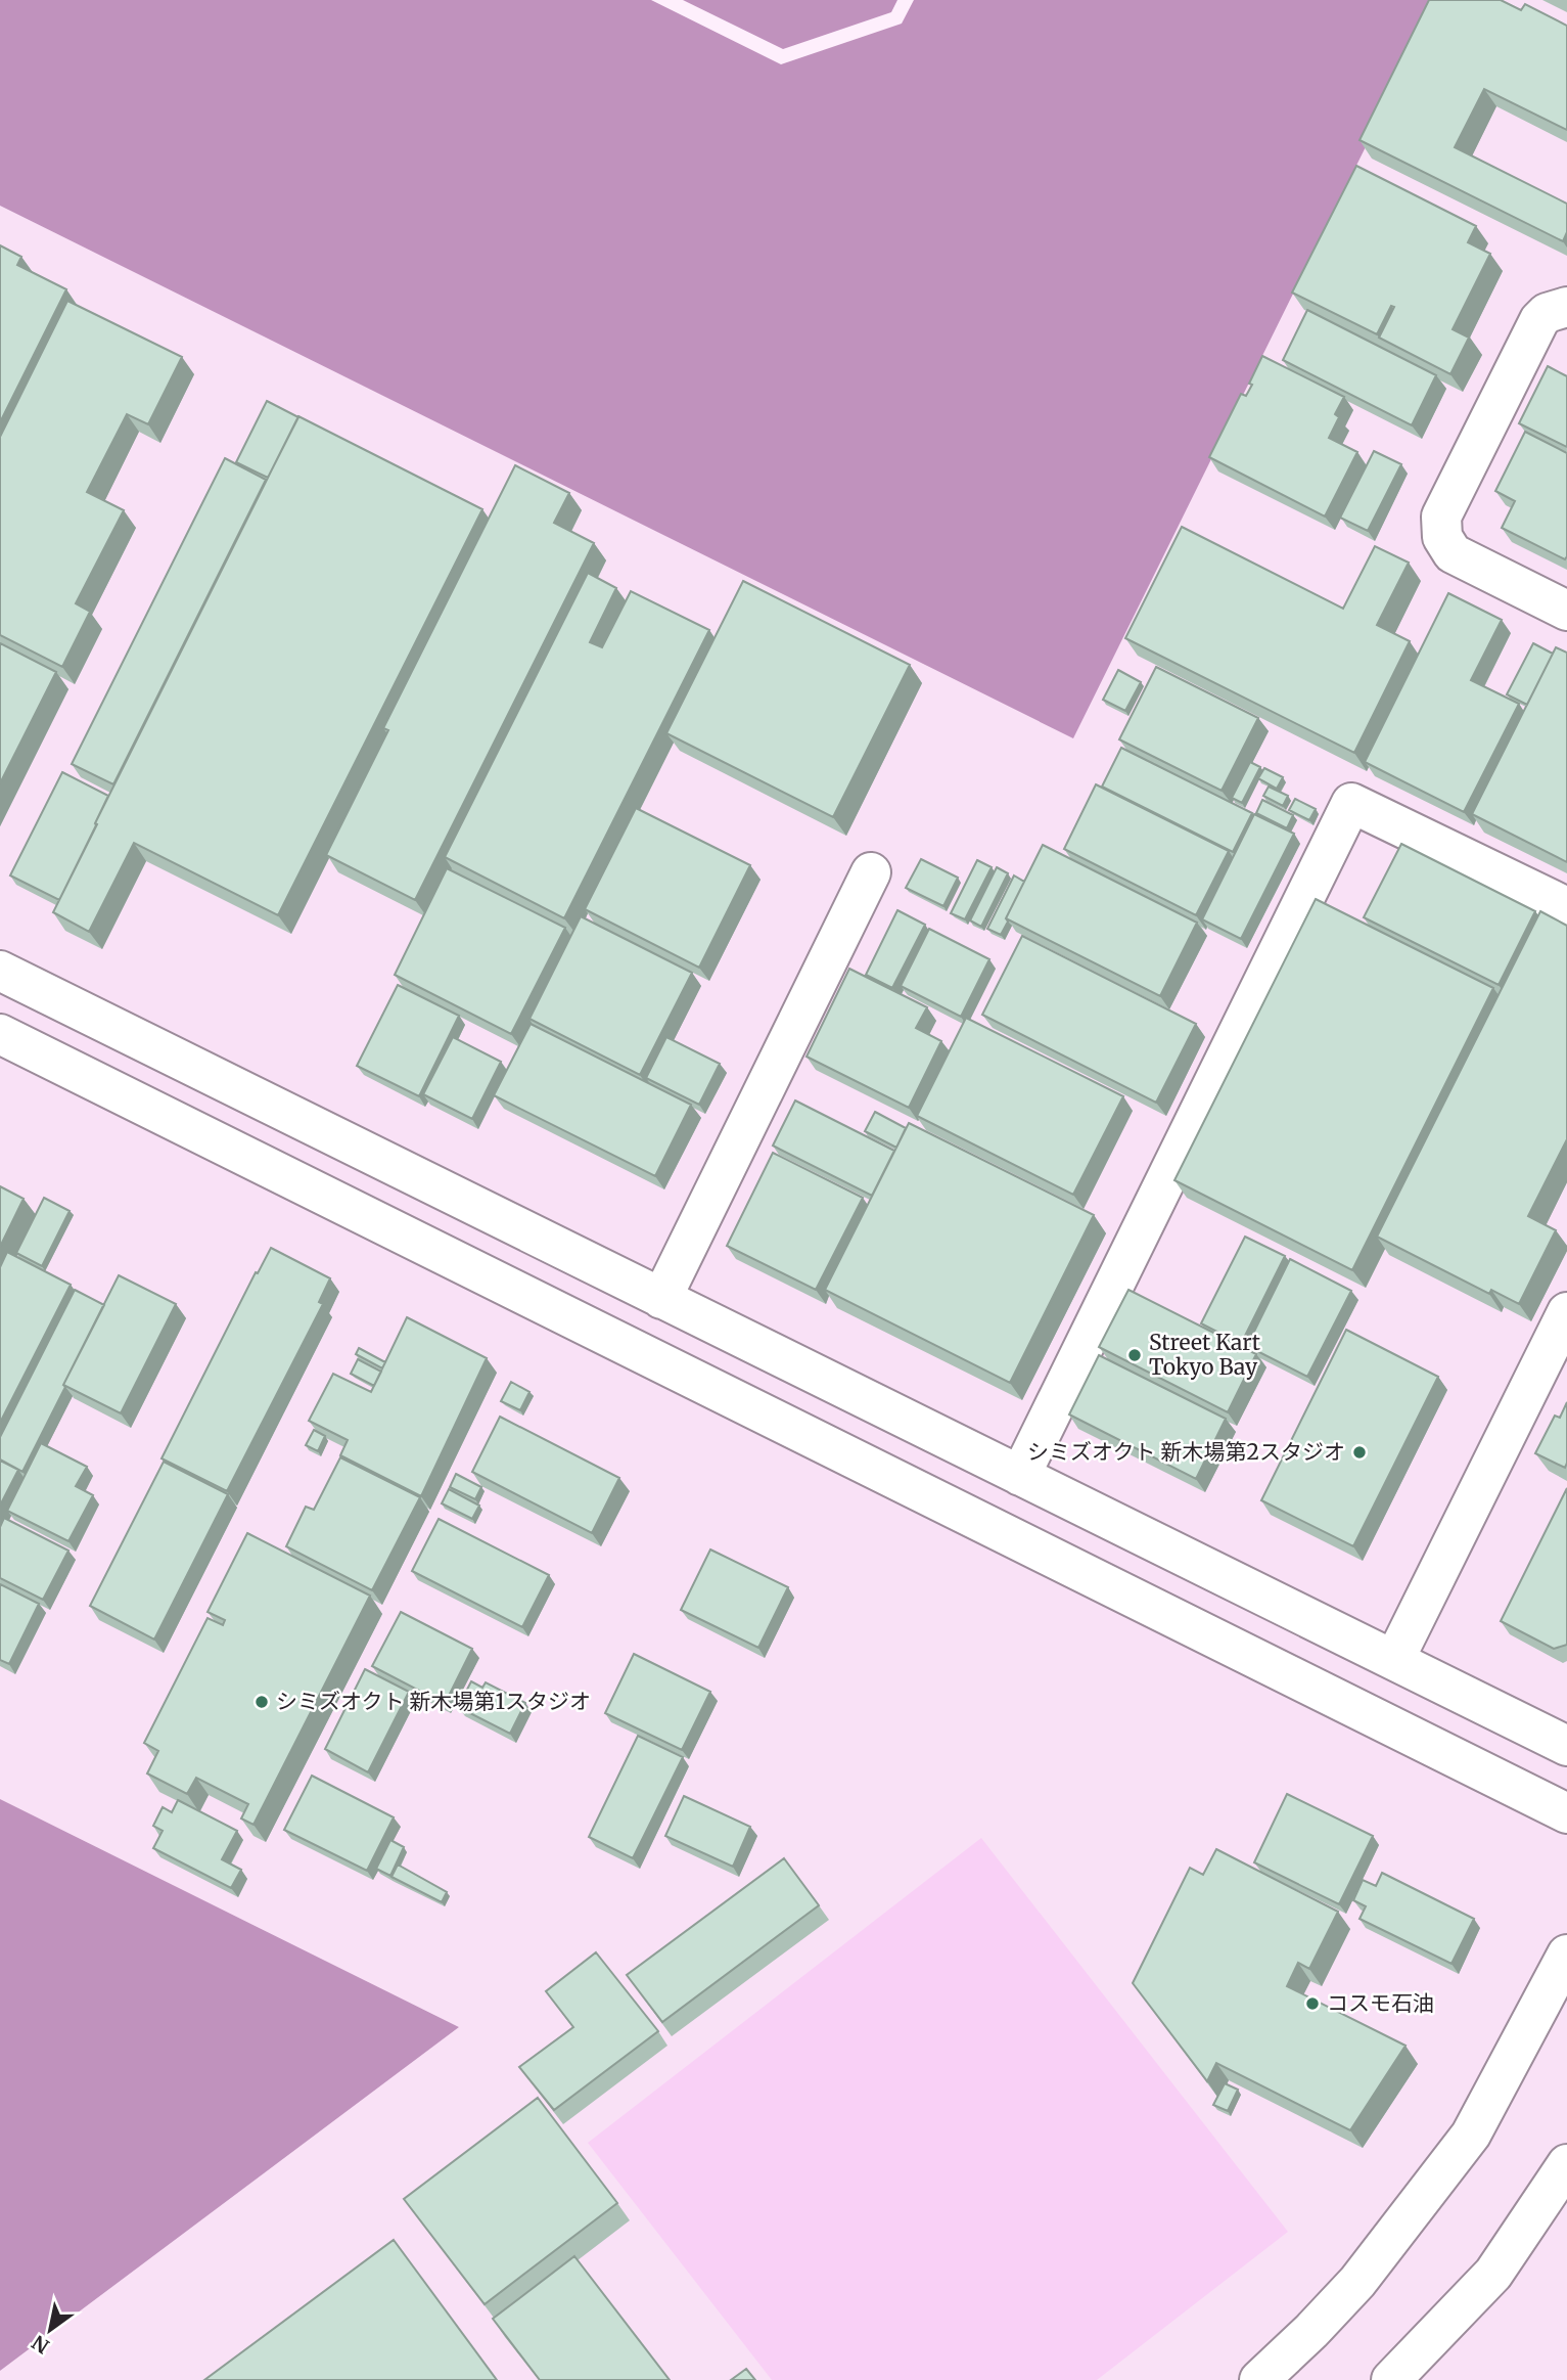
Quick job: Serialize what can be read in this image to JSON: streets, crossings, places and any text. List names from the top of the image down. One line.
{"places":["Street Kart Tokyo Bay","シミズオクト 新木場第2スタジオ","シミズオクト 新木場第1スタジオ","コスモ石油"],"north":"bottom left"}
